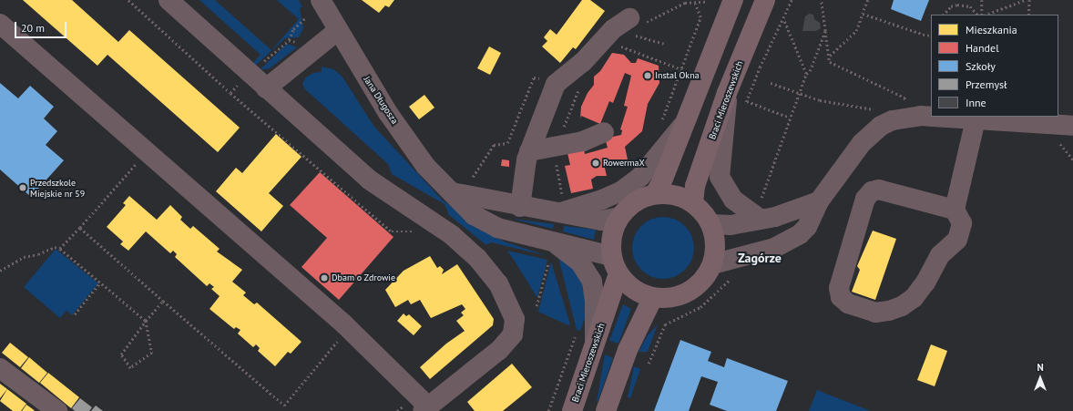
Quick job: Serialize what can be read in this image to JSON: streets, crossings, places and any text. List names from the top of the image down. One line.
{"streets":{"main road":["Braci Mieroszewskich"],"street":["Jana Długosza"]},"crossings":[["Jana Długosza","Braci Mieroszewskich"]],"districts":["Zagórze"],"places":["Instal Okna","RowermaX","Przedszkole Miejskie nr 59","Dbam o Zdrowie"],"legend":["Mieszkania","Handel","Szkoły","Przemysł","Inne"],"scale_bar":"20 m","north":"top"}
